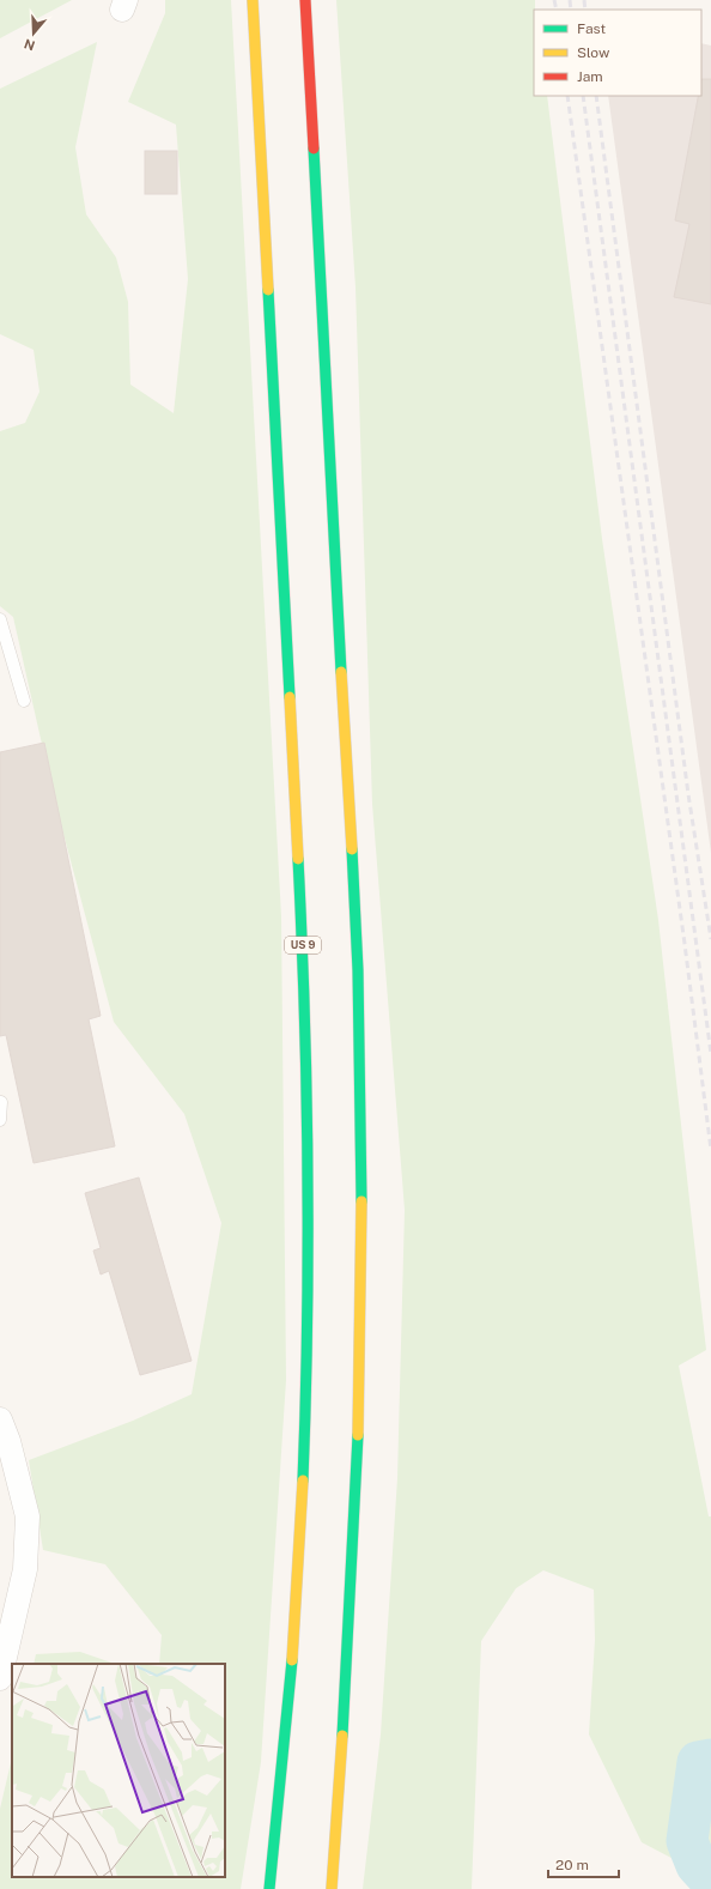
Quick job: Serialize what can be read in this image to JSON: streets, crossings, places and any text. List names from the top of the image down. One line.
{"streets":{"highway":["US 9"]},"legend":["Fast","Slow","Jam"],"scale_bar":"20 m","north":"bottom"}
